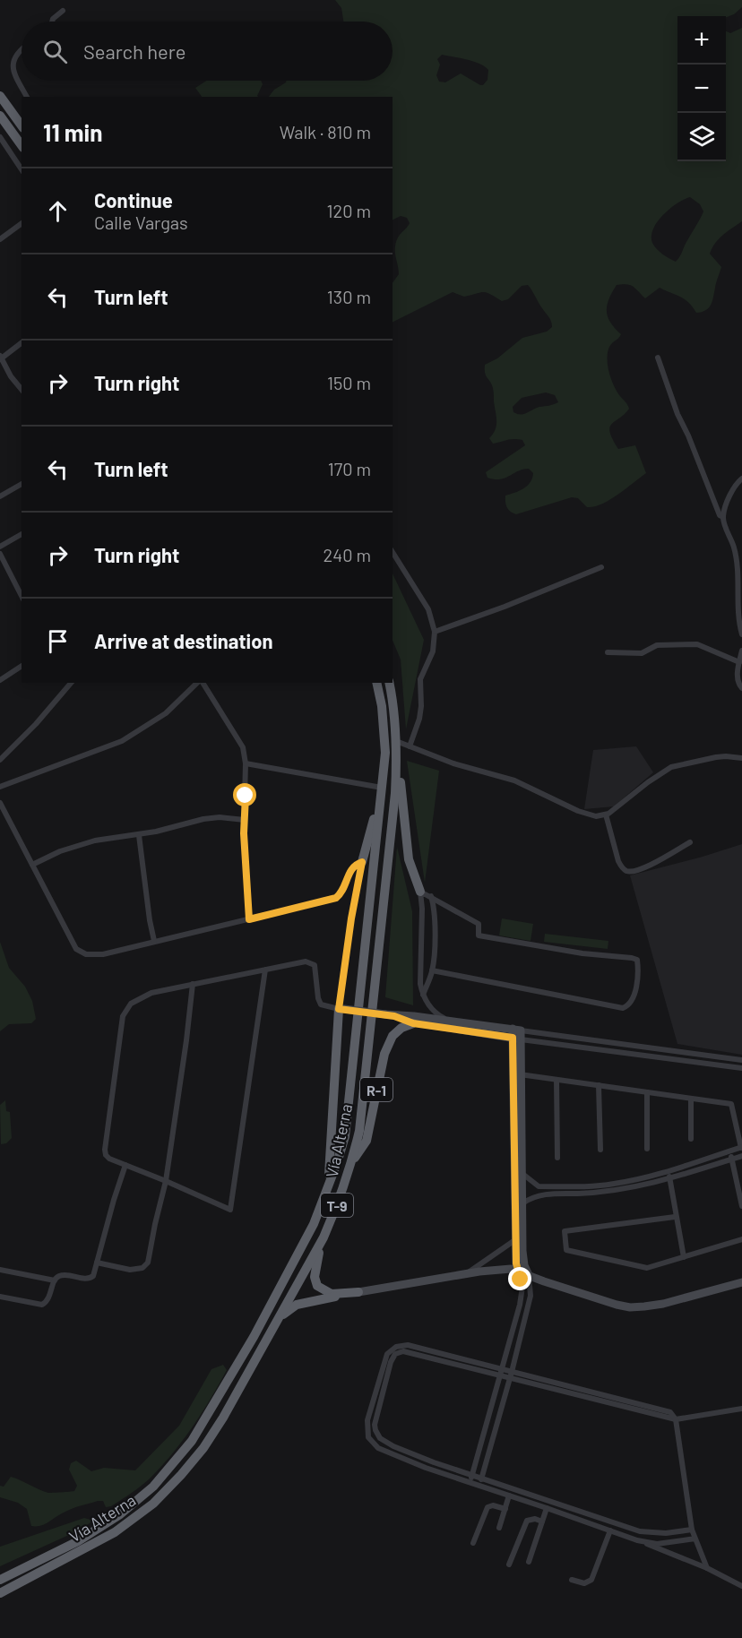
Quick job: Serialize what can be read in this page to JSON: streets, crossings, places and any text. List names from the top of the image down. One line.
{"streets":{"highway":["R-1","Vía Alterna","T-9"]},"crossings":[["R-1","Vía Alterna"],["Vía Alterna","T-9"]],"page":{"map_buttons":["+","−"],"search":"Search here","heading":["11 min","Walk · 810 m"],"list":[["Continue","Calle Vargas","120 m"],["Turn left","130 m"],["Turn right","150 m"],["Turn left","170 m"],["Turn right","240 m"],"Arrive at destination"]}}
